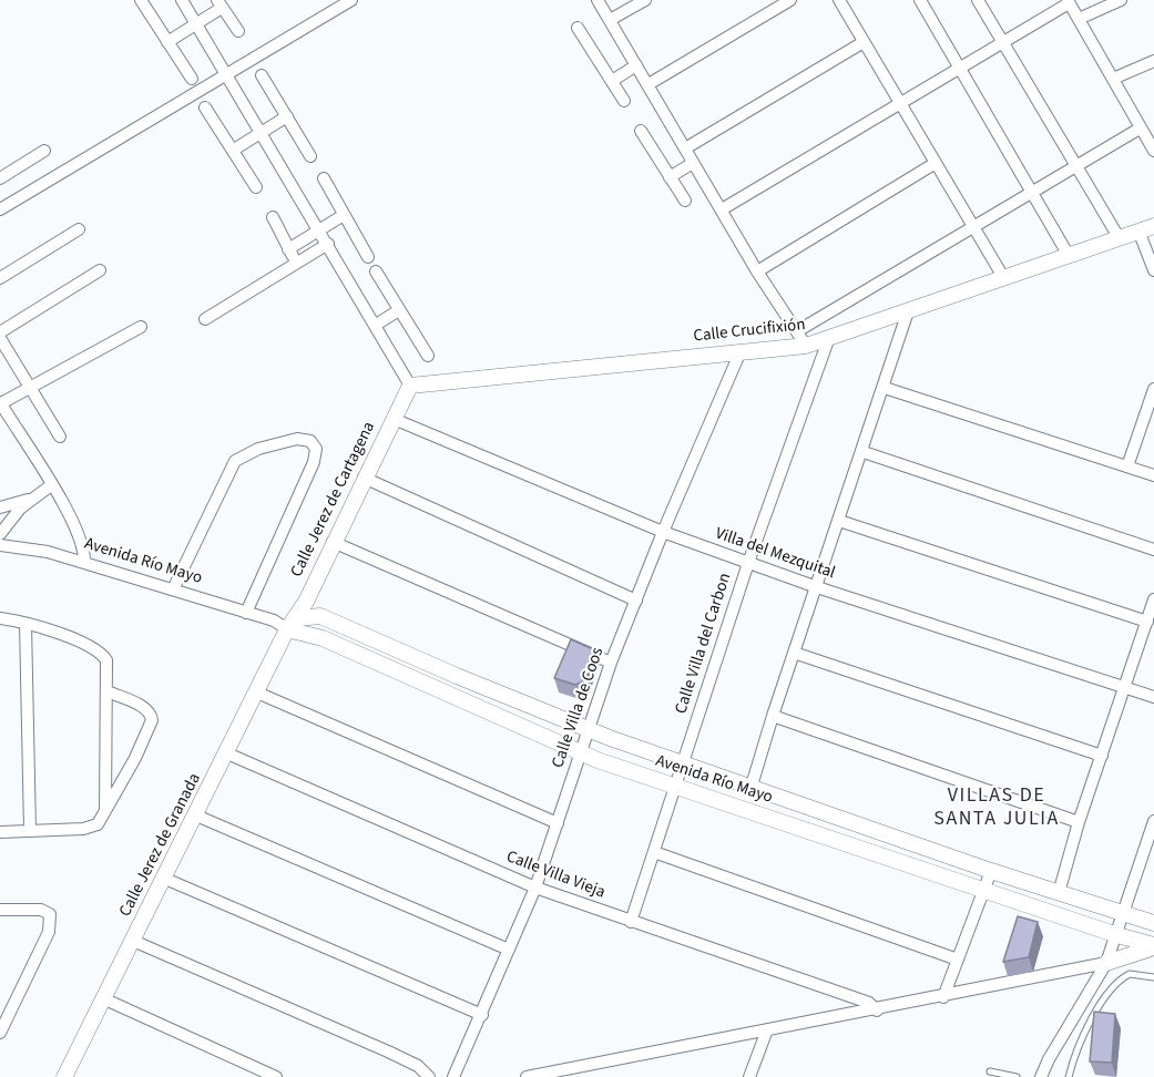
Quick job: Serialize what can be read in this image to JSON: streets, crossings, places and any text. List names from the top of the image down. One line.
{"streets":{"street":["Calle Crucifixión","Calle Jerez de Cartagena","Villa del Mezquital","Avenida Río Mayo","Calle Villa del Carbon","Calle Villa de Coos","Calle Jerez de Granada","Calle Villa Vieja"]},"crossings":[["Calle Crucifixión","Calle Jerez de Cartagena"],["Calle Crucifixión","Calle Villa del Carbon"],["Calle Crucifixión","Calle Villa de Coos"],["Calle Jerez de Cartagena","Villa del Mezquital"],["Calle Jerez de Cartagena","Avenida Río Mayo"],["Calle Jerez de Cartagena","Calle Jerez de Granada"],["Villa del Mezquital","Calle Villa del Carbon"],["Villa del Mezquital","Calle Villa de Coos"],["Avenida Río Mayo","Calle Villa del Carbon"],["Avenida Río Mayo","Calle Villa de Coos"],["Avenida Río Mayo","Calle Jerez de Granada"],["Calle Villa del Carbon","Calle Villa Vieja"],["Calle Villa de Coos","Calle Villa Vieja"],["Calle Jerez de Granada","Calle Villa Vieja"]],"districts":["VILLAS DE SANTA JULIA"]}
